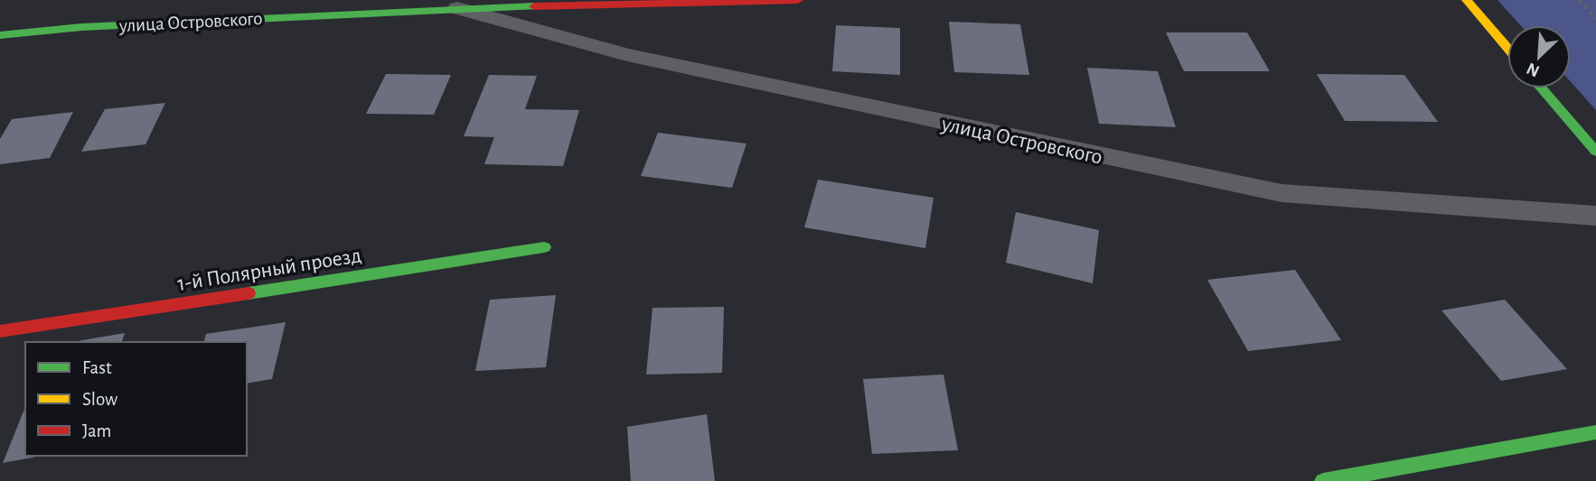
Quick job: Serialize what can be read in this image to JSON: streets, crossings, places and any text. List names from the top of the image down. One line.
{"streets":{"street":["улица Островского","1-й Полярный проезд"]},"legend":["Fast","Slow","Jam"],"north":"bottom left"}
